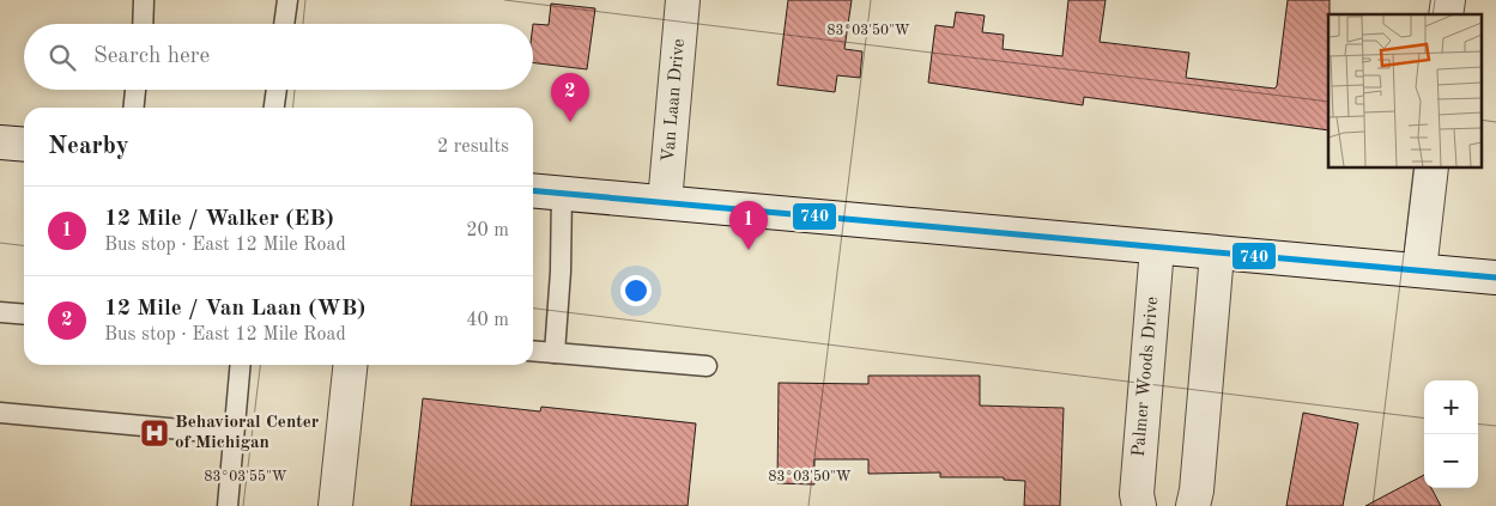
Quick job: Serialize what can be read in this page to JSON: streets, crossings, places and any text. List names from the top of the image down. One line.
{"streets":{"main road":["Van Laan Drive","Palmer Woods Drive"]},"places":{"hospital":["Behavioral Center of Michigan"]},"lines":["transit line 740"],"page":{"search":"Search here","pins":["2","1"],"heading":["Nearby","2 results"],"list":[{"mark":"1","name":"12 Mile / Walker (EB)","note":"Bus stop · East 12 Mile Road","value":"20 m"},{"mark":"2","name":"12 Mile / Van Laan (WB)","note":"Bus stop · East 12 Mile Road","value":"40 m"}],"map_buttons":["+","−"]},"coordinates":["83°03'50\"W","83°03'55\"W"]}
